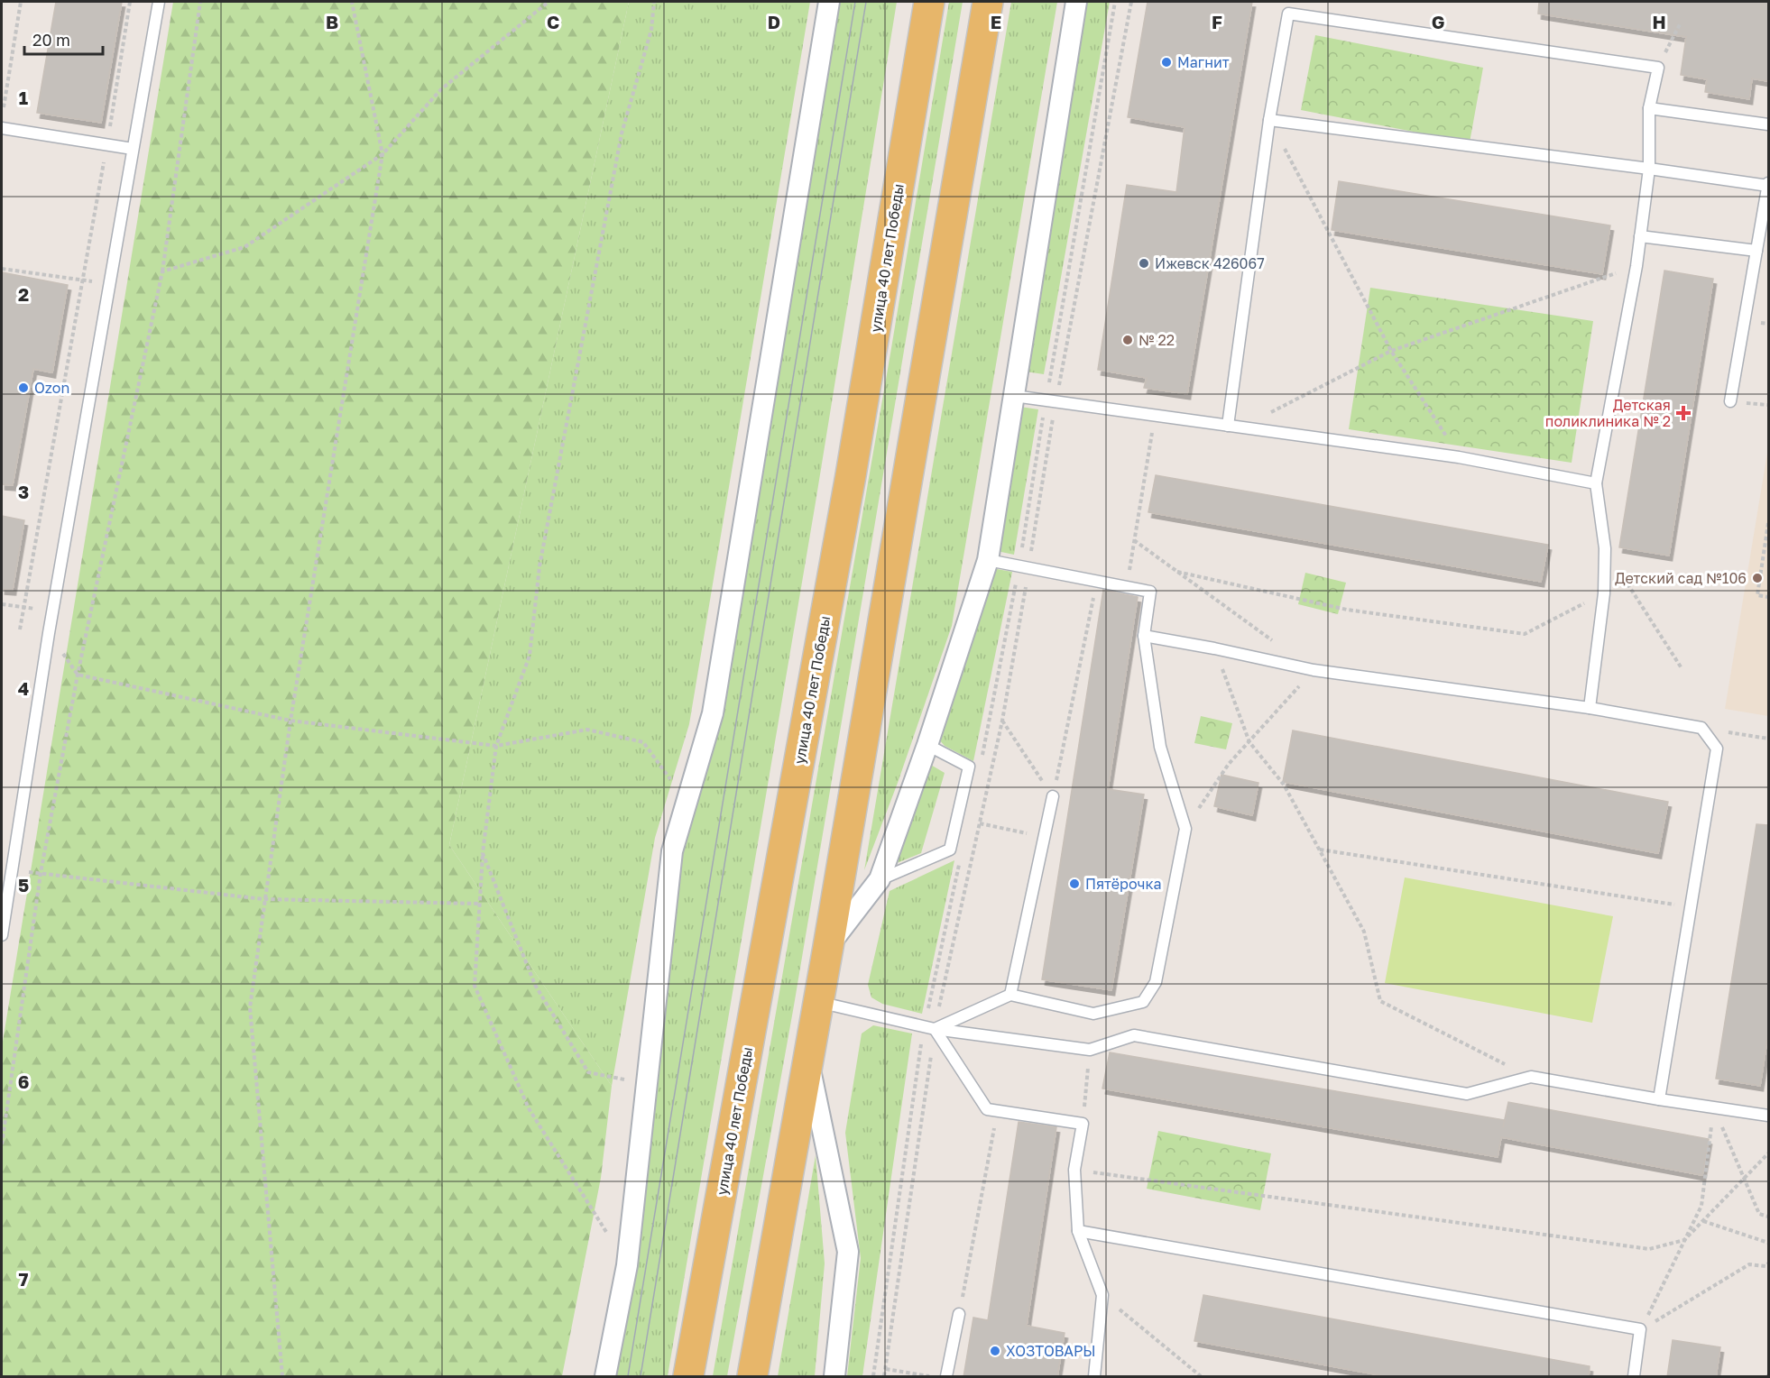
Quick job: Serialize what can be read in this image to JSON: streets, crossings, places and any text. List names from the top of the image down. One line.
{"streets":{"main road":["улица 40 лет Победы"]},"places":{"other":["Магнит","Ижевск 426067","№ 22","Ozon","Детский сад №106","Пятёрочка","ХОЗТОВАРЫ"],"health":["Детская поликлиника № 2"]},"scale_bar":"20 m","grid":{"columns":["B","C","D","E","F","G","H"],"rows":["1","2","3","4","5","6","7"]}}
